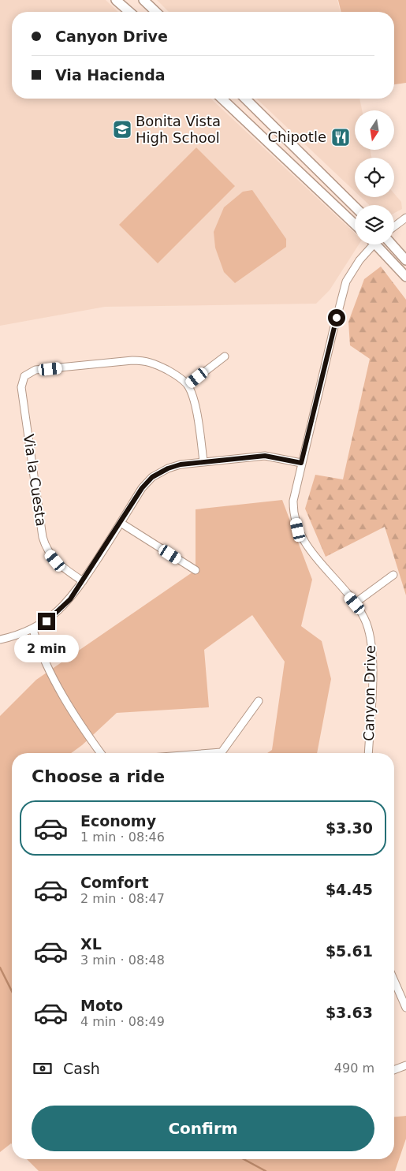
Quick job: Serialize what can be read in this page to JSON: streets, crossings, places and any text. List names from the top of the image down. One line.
{"streets":{"street":["Via la Cuesta","Canyon Drive"]},"places":{"school or university":["Bonita Vista High School"],"restaurant":["Chipotle"]},"north":"bottom","page":{"banner":["Canyon Drive","Via Hacienda"],"bubble":"2 min","heading":"Choose a ride","list":[{"name":"Economy","note":"1 min · 08:46","value":"$3.30"},{"name":"Comfort","note":"2 min · 08:47","value":"$4.45"},{"name":"XL","note":"3 min · 08:48","value":"$5.61"},{"name":"Moto","note":"4 min · 08:49","value":"$3.63"}],"pay":["Cash","490 m"],"buttons":"Confirm"}}
